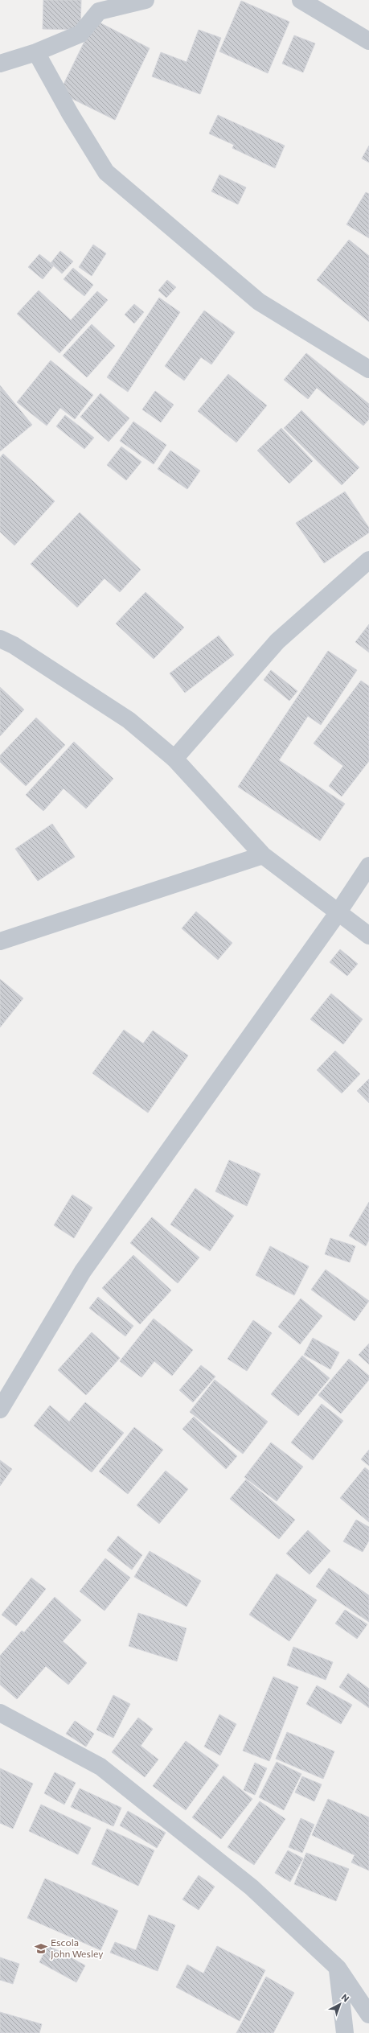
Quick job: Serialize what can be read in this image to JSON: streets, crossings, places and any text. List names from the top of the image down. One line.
{"places":{"school or university":["Escola John Wesley"]},"north":"top right"}
